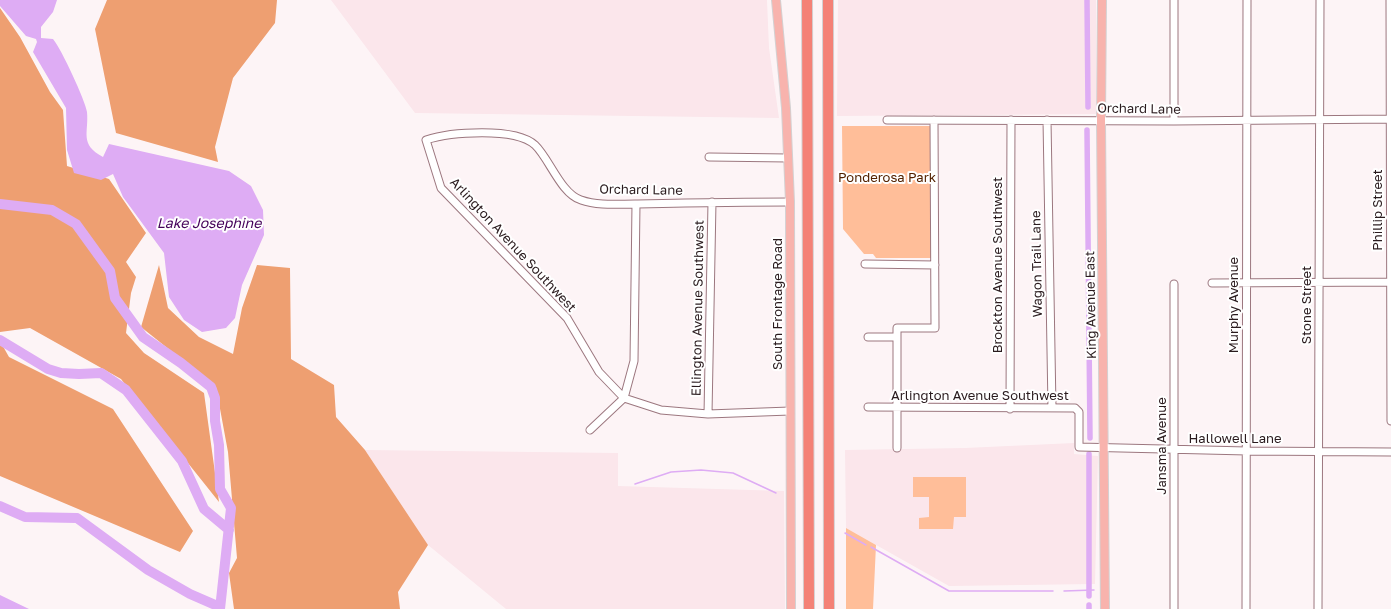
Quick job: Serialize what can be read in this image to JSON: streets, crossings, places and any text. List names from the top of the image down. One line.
{"streets":{"main road":["South Frontage Road","King Avenue East"],"street":["Orchard Lane","Phillip Street","Arlington Avenue Southwest","Wagon Trail Lane","Brockton Avenue Southwest","Murphy Avenue","Stone Street","Ellington Avenue Southwest","Hallowell Lane","Jansma Avenue"]},"crossings":[["Orchard Lane","Phillip Street"],["Orchard Lane","Arlington Avenue Southwest"],["Orchard Lane","Wagon Trail Lane"],["Orchard Lane","Brockton Avenue Southwest"],["Orchard Lane","South Frontage Road"],["Orchard Lane","King Avenue East"],["Orchard Lane","Murphy Avenue"],["Orchard Lane","Stone Street"],["Orchard Lane","Ellington Avenue Southwest"],["Arlington Avenue Southwest","Wagon Trail Lane"],["Arlington Avenue Southwest","Brockton Avenue Southwest"],["Arlington Avenue Southwest","South Frontage Road"],["Arlington Avenue Southwest","Ellington Avenue Southwest"],["Arlington Avenue Southwest","Hallowell Lane"],["King Avenue East","Hallowell Lane"],["Murphy Avenue","Hallowell Lane"],["Stone Street","Hallowell Lane"],["Hallowell Lane","Jansma Avenue"]],"water":["Lake Josephine"],"parks":["Ponderosa Park"]}
